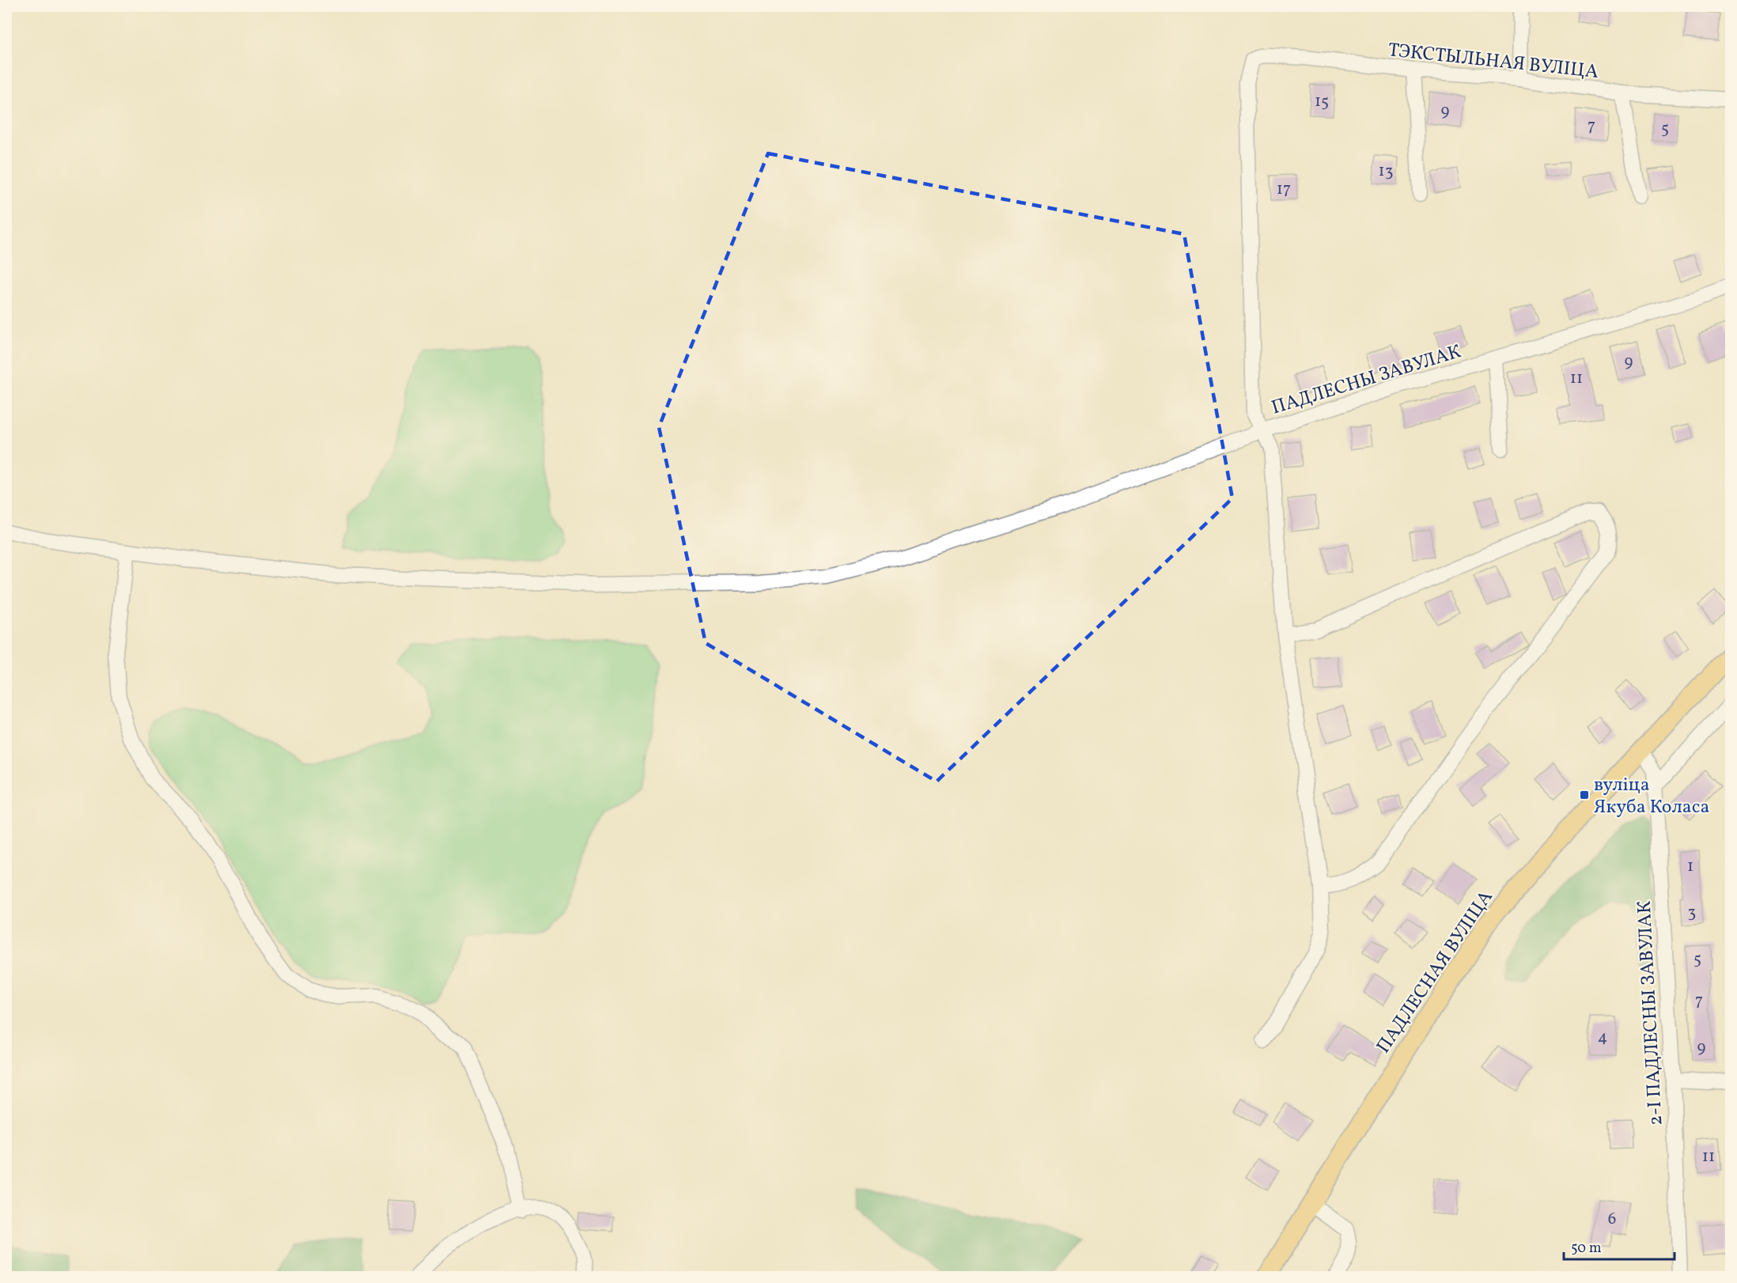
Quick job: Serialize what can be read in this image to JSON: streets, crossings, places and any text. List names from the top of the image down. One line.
{"streets":{"main road":["ПАДЛЕСНАЯ ВУЛІЦА"],"street":["ТЭКСТЫЛЬНАЯ ВУЛІЦА","ПАДЛЕСНЫ ЗАВУЛАК","2-І ПАДЛЕСНЫ ЗАВУЛАК"]},"crossings":[["ТЭКСТЫЛЬНАЯ ВУЛІЦА","ПАДЛЕСНЫ ЗАВУЛАК"],["ПАДЛЕСНАЯ ВУЛІЦА","2-І ПАДЛЕСНЫ ЗАВУЛАК"]],"places":{"transit":["вуліца Якуба Коласа"]},"house_numbers":["15","9","7","5","13","17","9","11","1","3","5","7","4","9","11","6"],"scale_bar":"50 m"}
